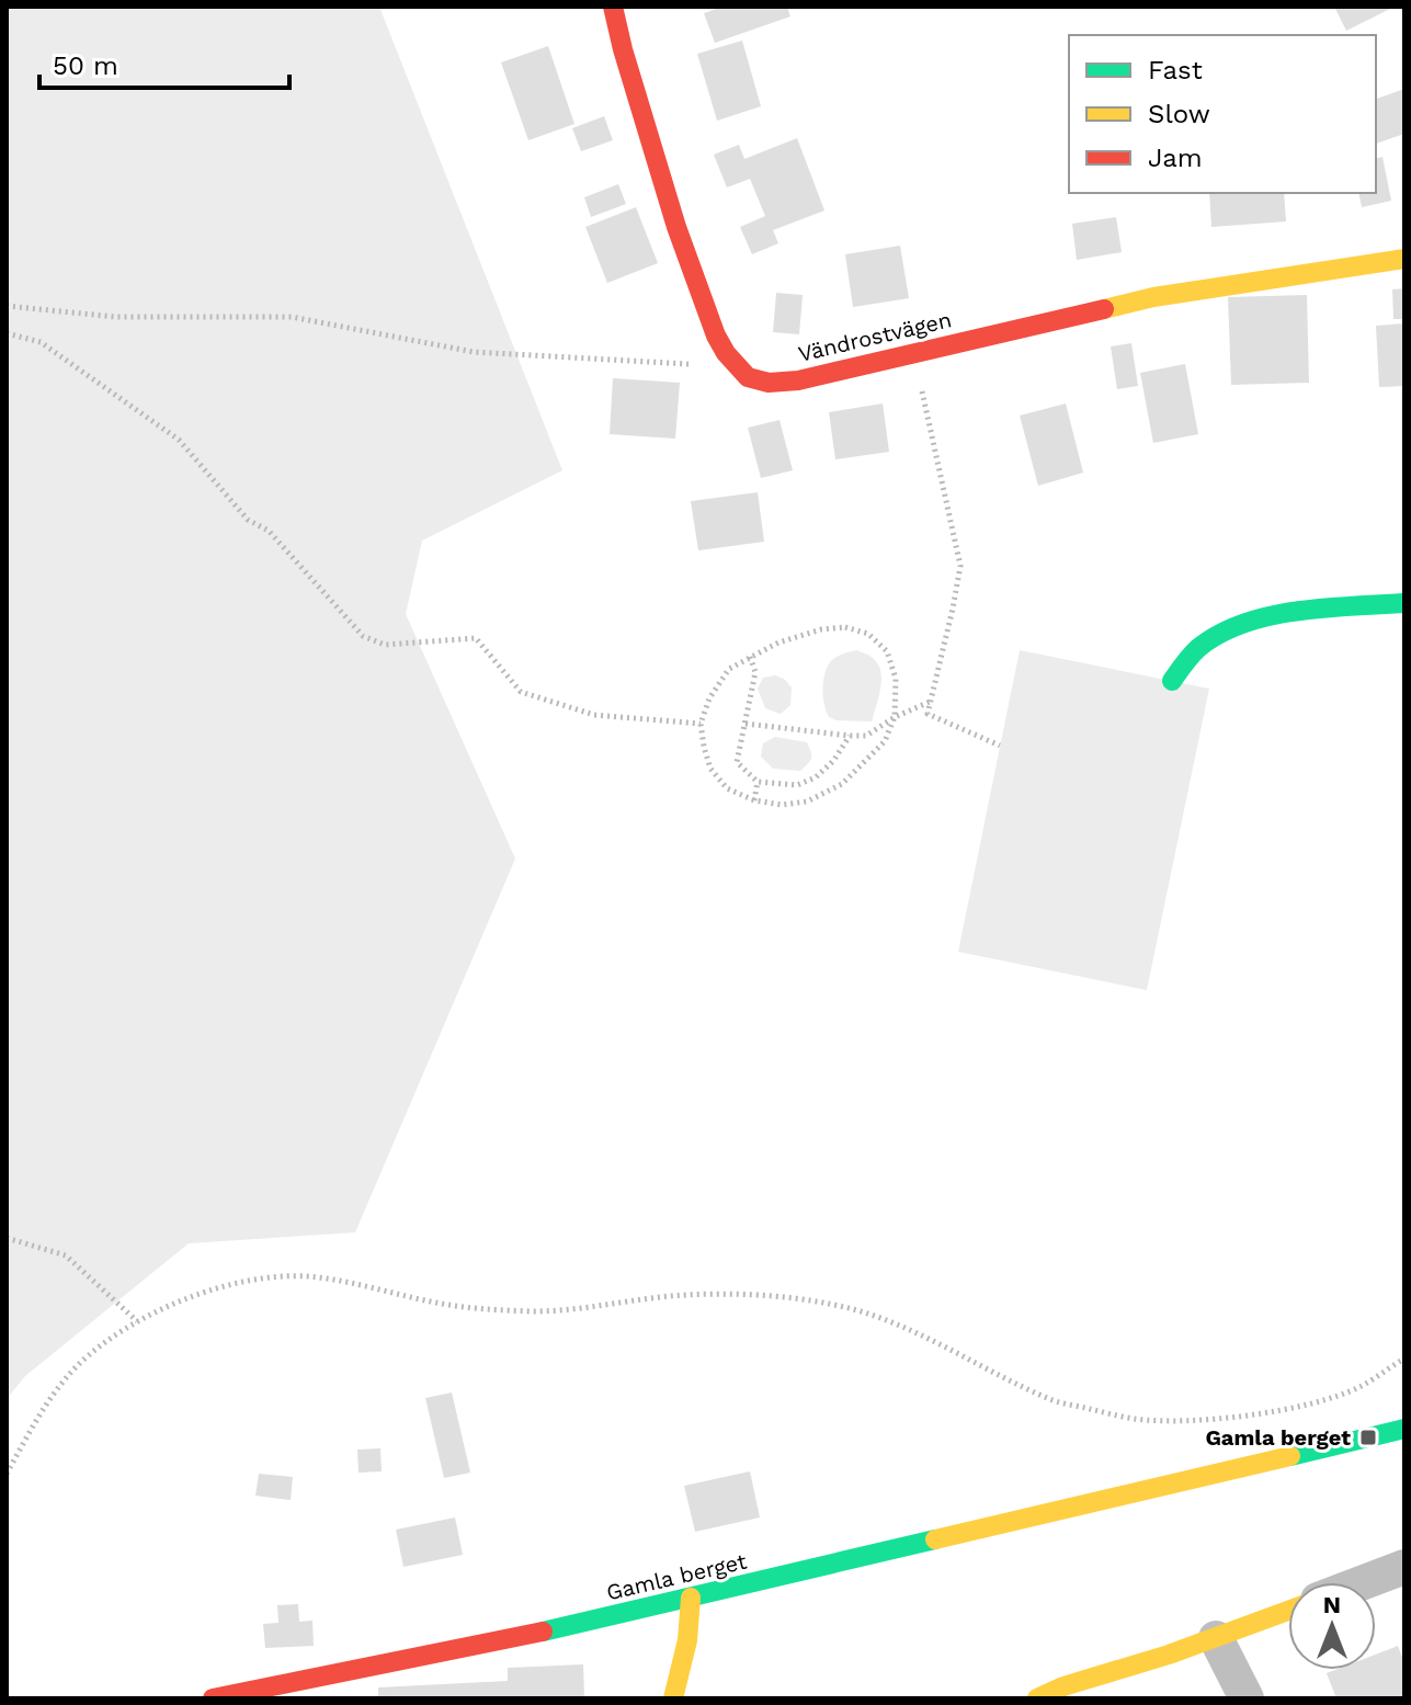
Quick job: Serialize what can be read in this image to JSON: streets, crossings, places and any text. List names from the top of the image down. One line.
{"streets":{"street":["Vändrostvägen","Gamla berget"]},"places":{"transit":["Gamla berget"]},"legend":["Fast","Slow","Jam"],"scale_bar":"50 m","north":"top"}
